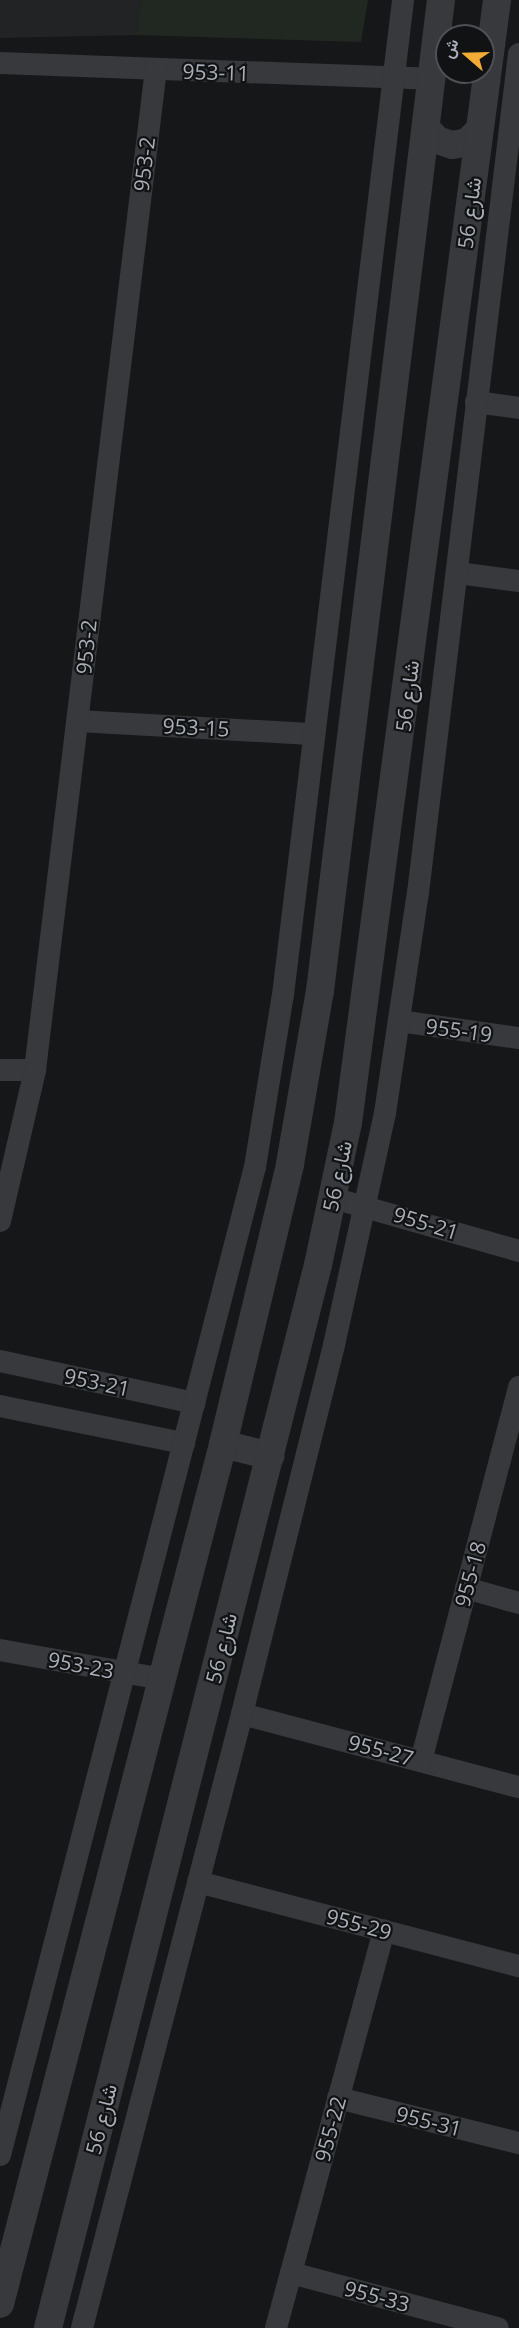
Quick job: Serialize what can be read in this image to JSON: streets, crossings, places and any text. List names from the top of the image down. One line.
{"streets":{"street":["953-11","953-2","شارع 56","953-15","955-19","955-21","953-21","955-18","953-23","955-27","955-29","955-31","955-22","955-33"]},"crossings":[["953-11","953-2"],["953-2","953-15"],["شارع 56","955-21"],["955-18","955-27"],["955-29","955-22"],["955-31","955-22"],["955-22","955-33"]],"north":"left"}
